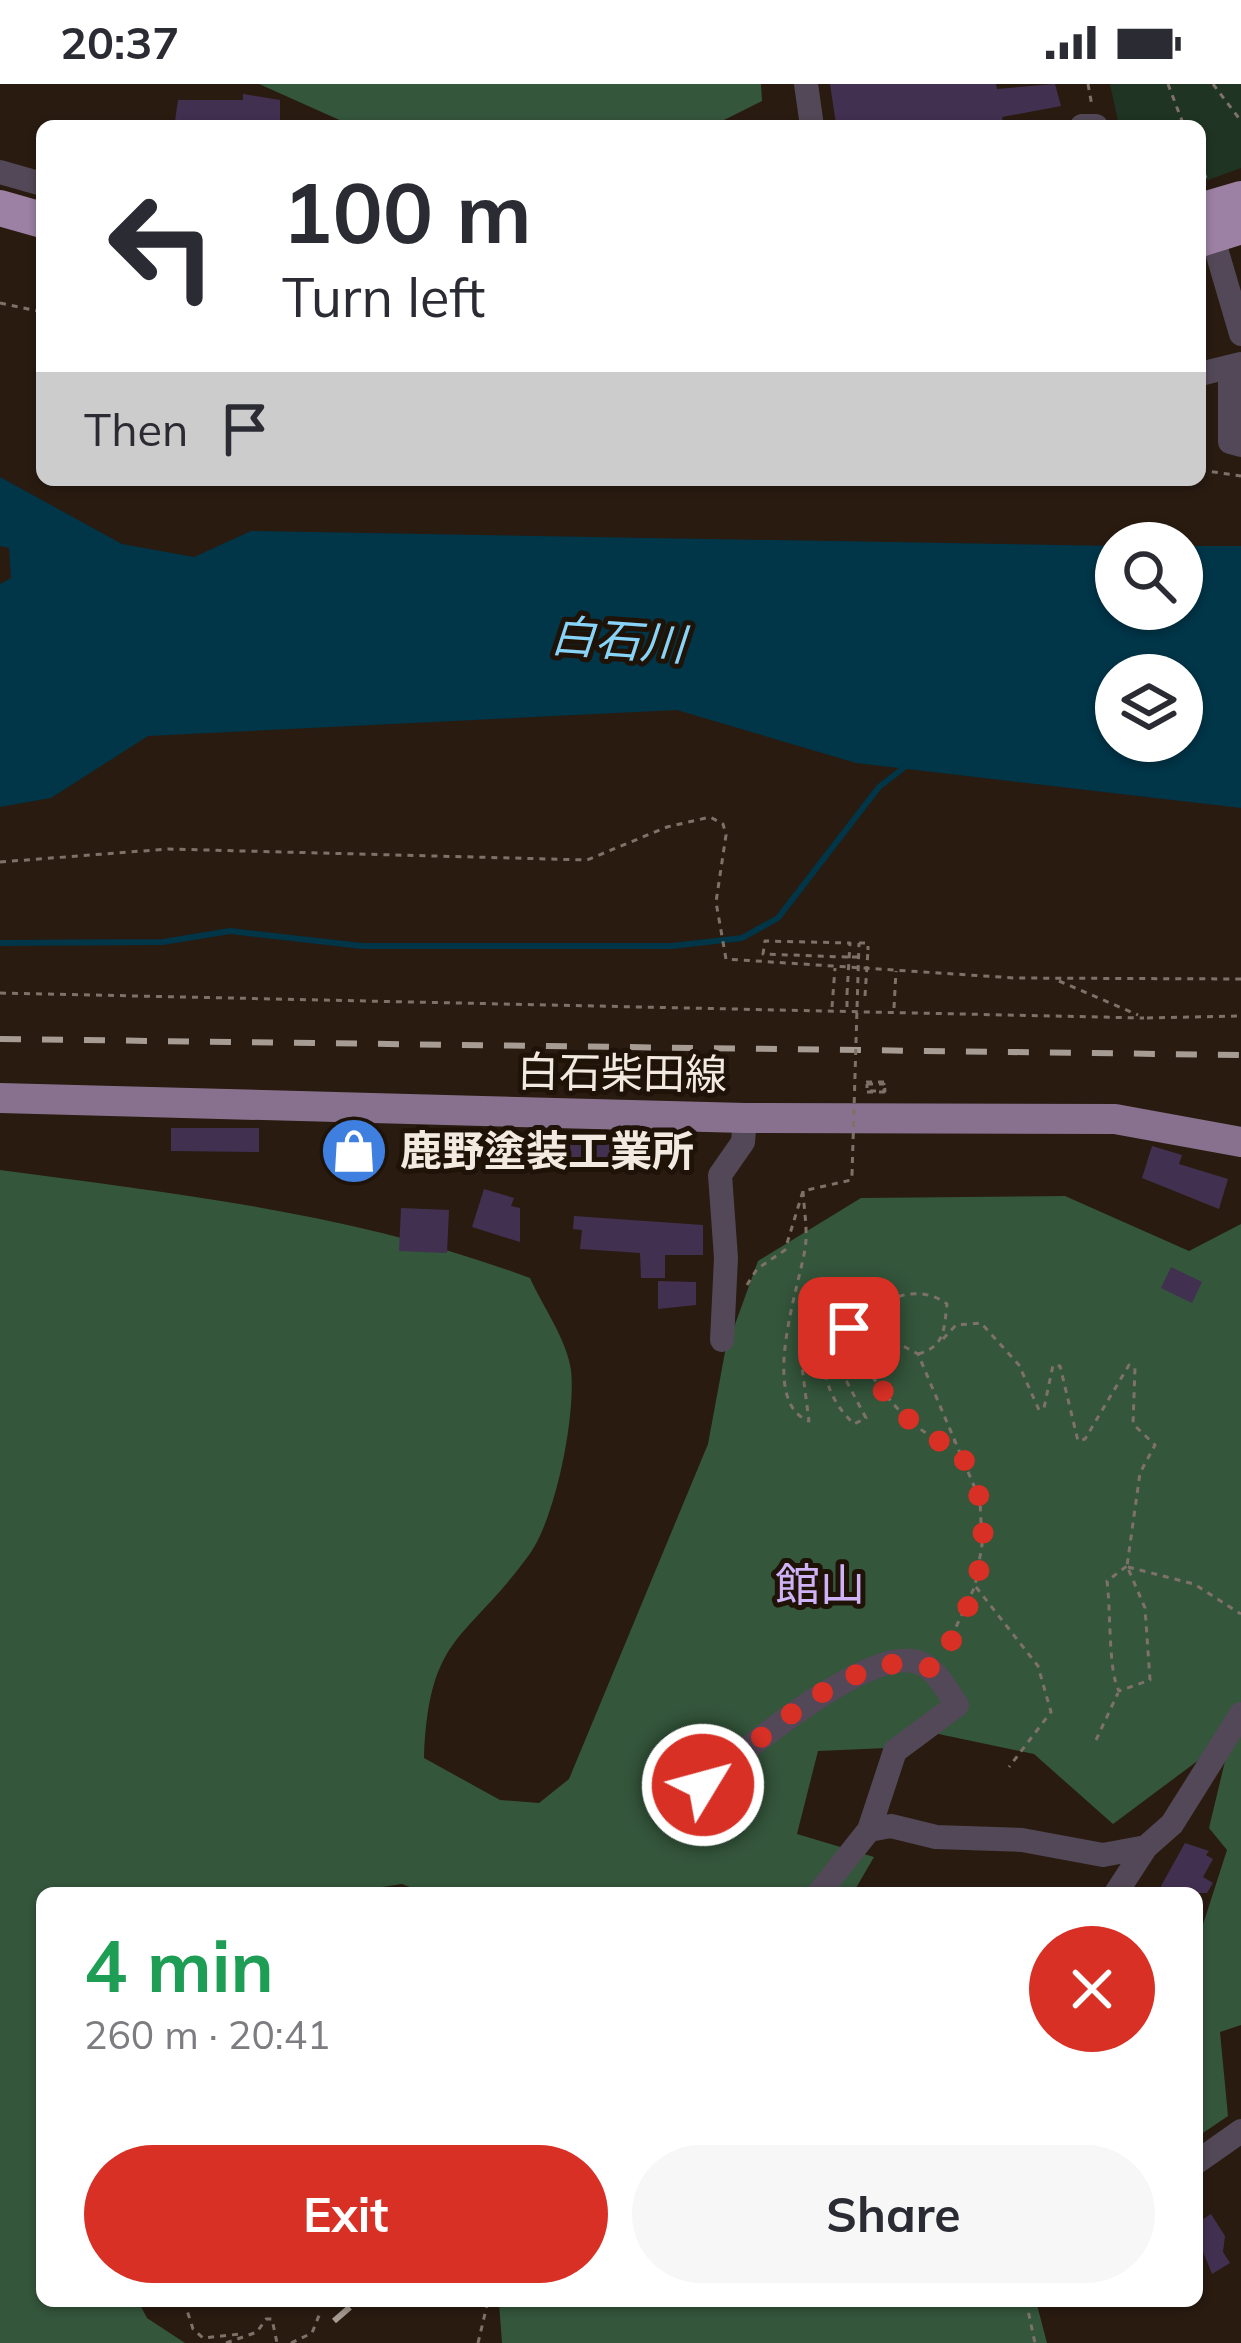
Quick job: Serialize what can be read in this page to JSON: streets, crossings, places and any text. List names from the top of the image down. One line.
{"streets":{"main road":["白石柴田線"]},"districts":["館山"],"water":["白石川"],"places":{"shop":["鹿野塗装工業所"]},"page":{"status":"20:37","turn":["100 m","Turn left"],"then":"Then","heading":["4 min","260 m · 20:41"],"buttons":["Exit","Share"]}}
